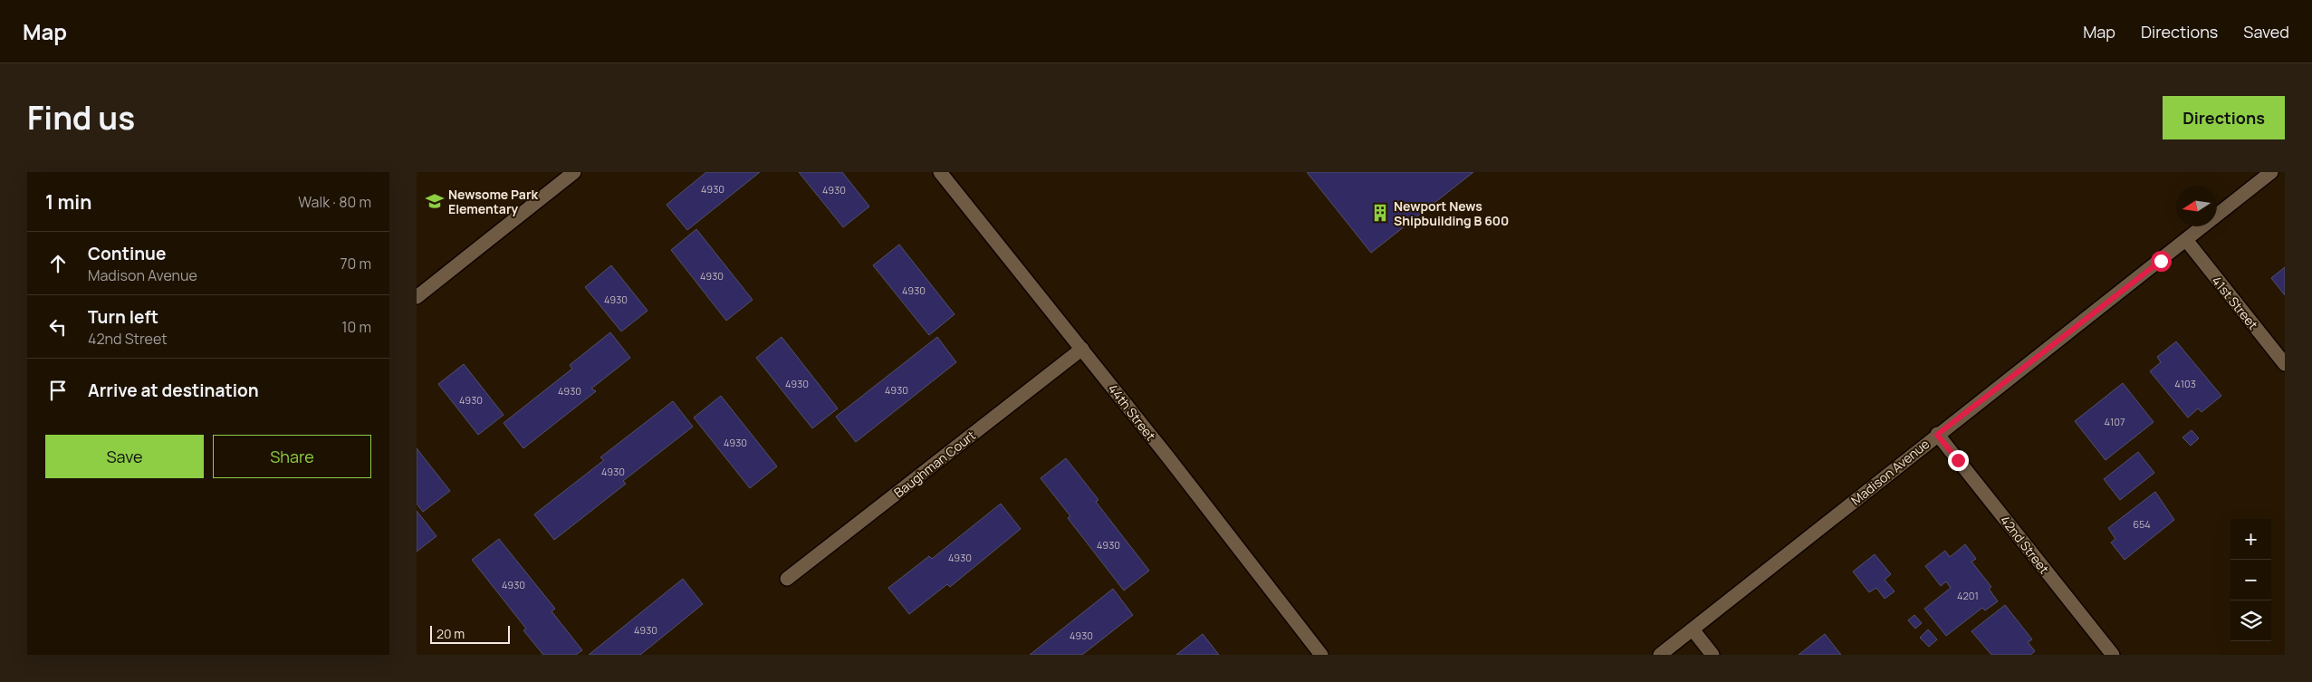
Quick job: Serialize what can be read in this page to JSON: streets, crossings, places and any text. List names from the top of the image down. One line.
{"streets":{"street":["41st Street","44th Street","Baughman Court","Madison Avenue","42nd Street"]},"crossings":[["41st Street","Madison Avenue"],["44th Street","Baughman Court"],["Madison Avenue","42nd Street"]],"places":{"school or university":["Newsome Park Elementary"],"building":["Newport News Shipbuilding B 600"]},"house_numbers":["4930","4930","4930","4930","4930","4930","4103","4930","4930","4930","4107","4930","4930","654","4930","4930","4930","4201","4930","4930"],"scale_bar":"20 m","north":"left","page":{"header":"Map","nav":["Map","Directions","Saved"],"title":"Find us","buttons":["Directions",["Save","Share"]],"heading":["1 min","Walk · 80 m"],"list":[["Continue","Madison Avenue","70 m"],["Turn left","42nd Street","10 m"],"Arrive at destination"],"map_buttons":["+","−"],"scale":"20 m"}}
